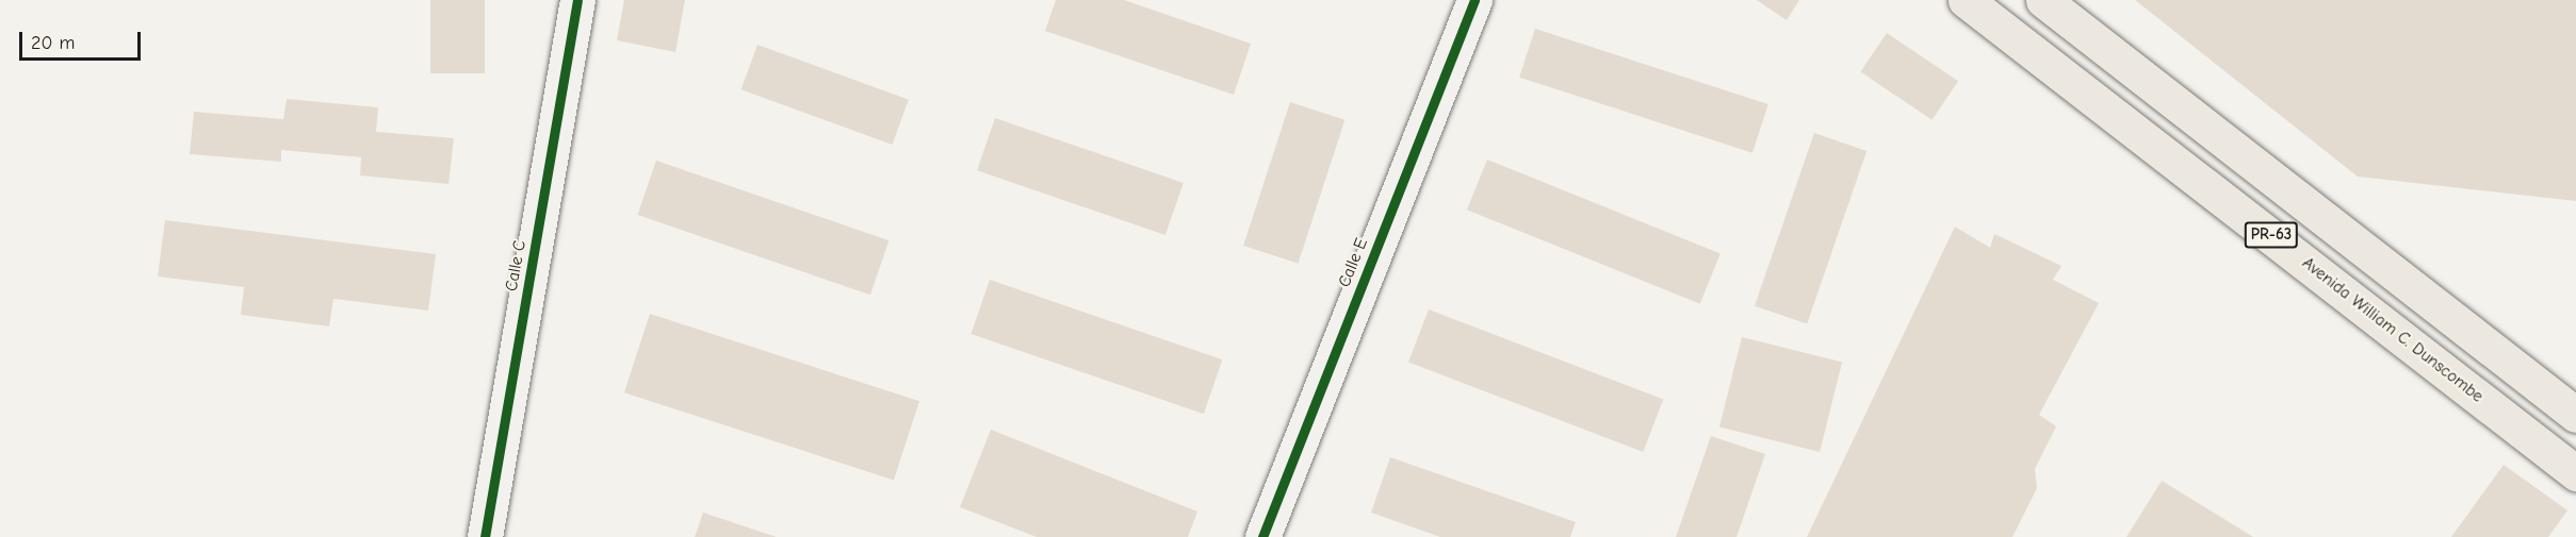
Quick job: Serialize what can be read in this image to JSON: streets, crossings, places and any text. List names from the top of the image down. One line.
{"streets":{"main road":["PR-63","Avenida William C. Dunscombe"],"street":["Calle E","Calle C"]},"scale_bar":"20 m"}
